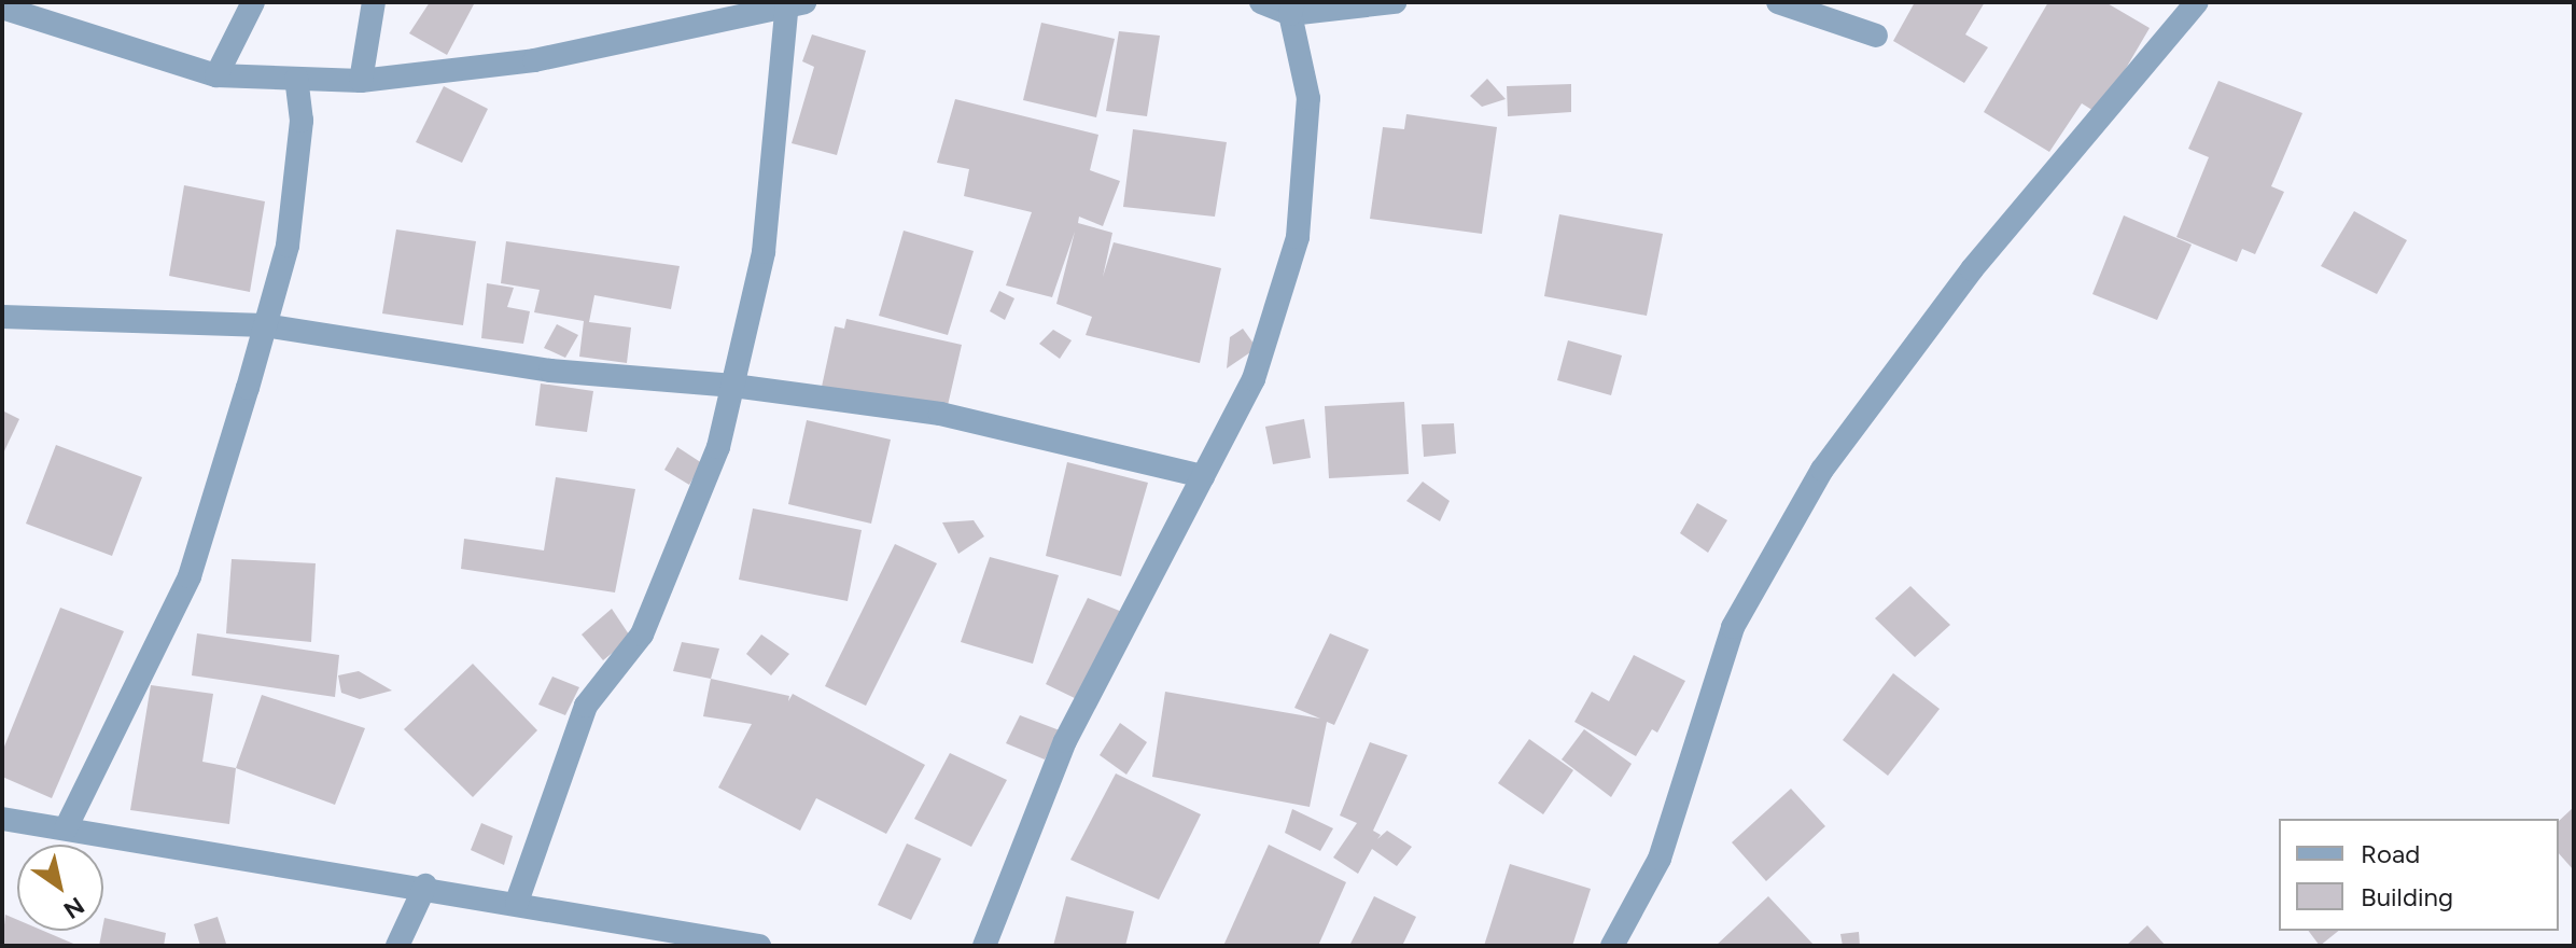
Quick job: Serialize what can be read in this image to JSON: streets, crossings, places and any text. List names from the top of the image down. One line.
{"legend":["Road","Building"],"north":"bottom right"}
